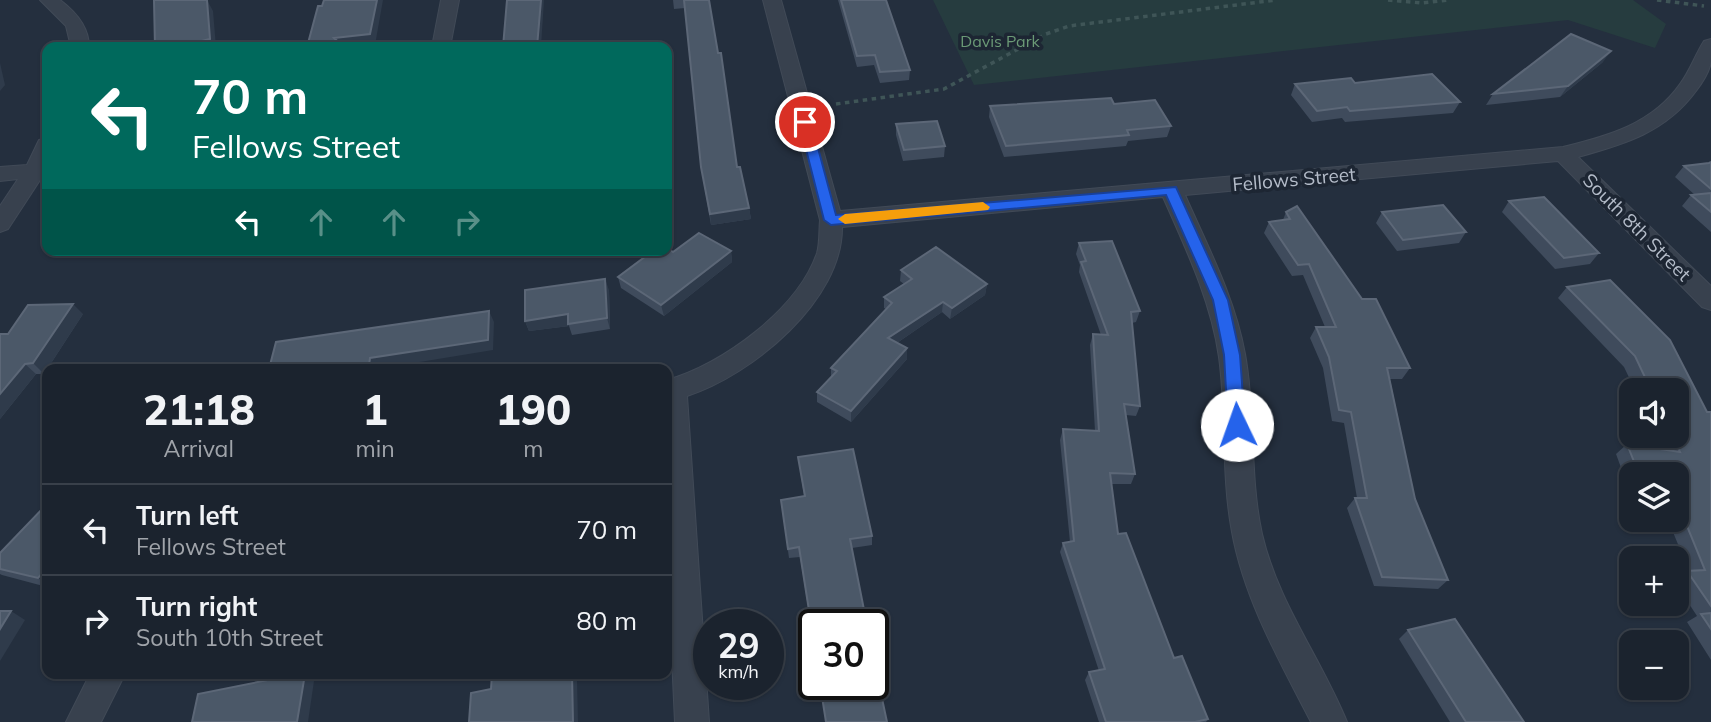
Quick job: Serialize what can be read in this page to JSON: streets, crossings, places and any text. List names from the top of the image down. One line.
{"streets":{"street":["Fellows Street","South 8th Street"]},"crossings":[["Fellows Street","South 8th Street"]],"parks":["Davis Park"],"page":{"turn":["70 m","Fellows Street"],"eta":["21:18","Arrival","1","min","190","m"],"map_buttons":["+","−"],"list":[{"name":"Turn left","note":"Fellows Street","value":"70 m"},{"name":"Turn right","note":"South 10th Street","value":"80 m"}],"speed":"29 km/h","limit":"30"}}
